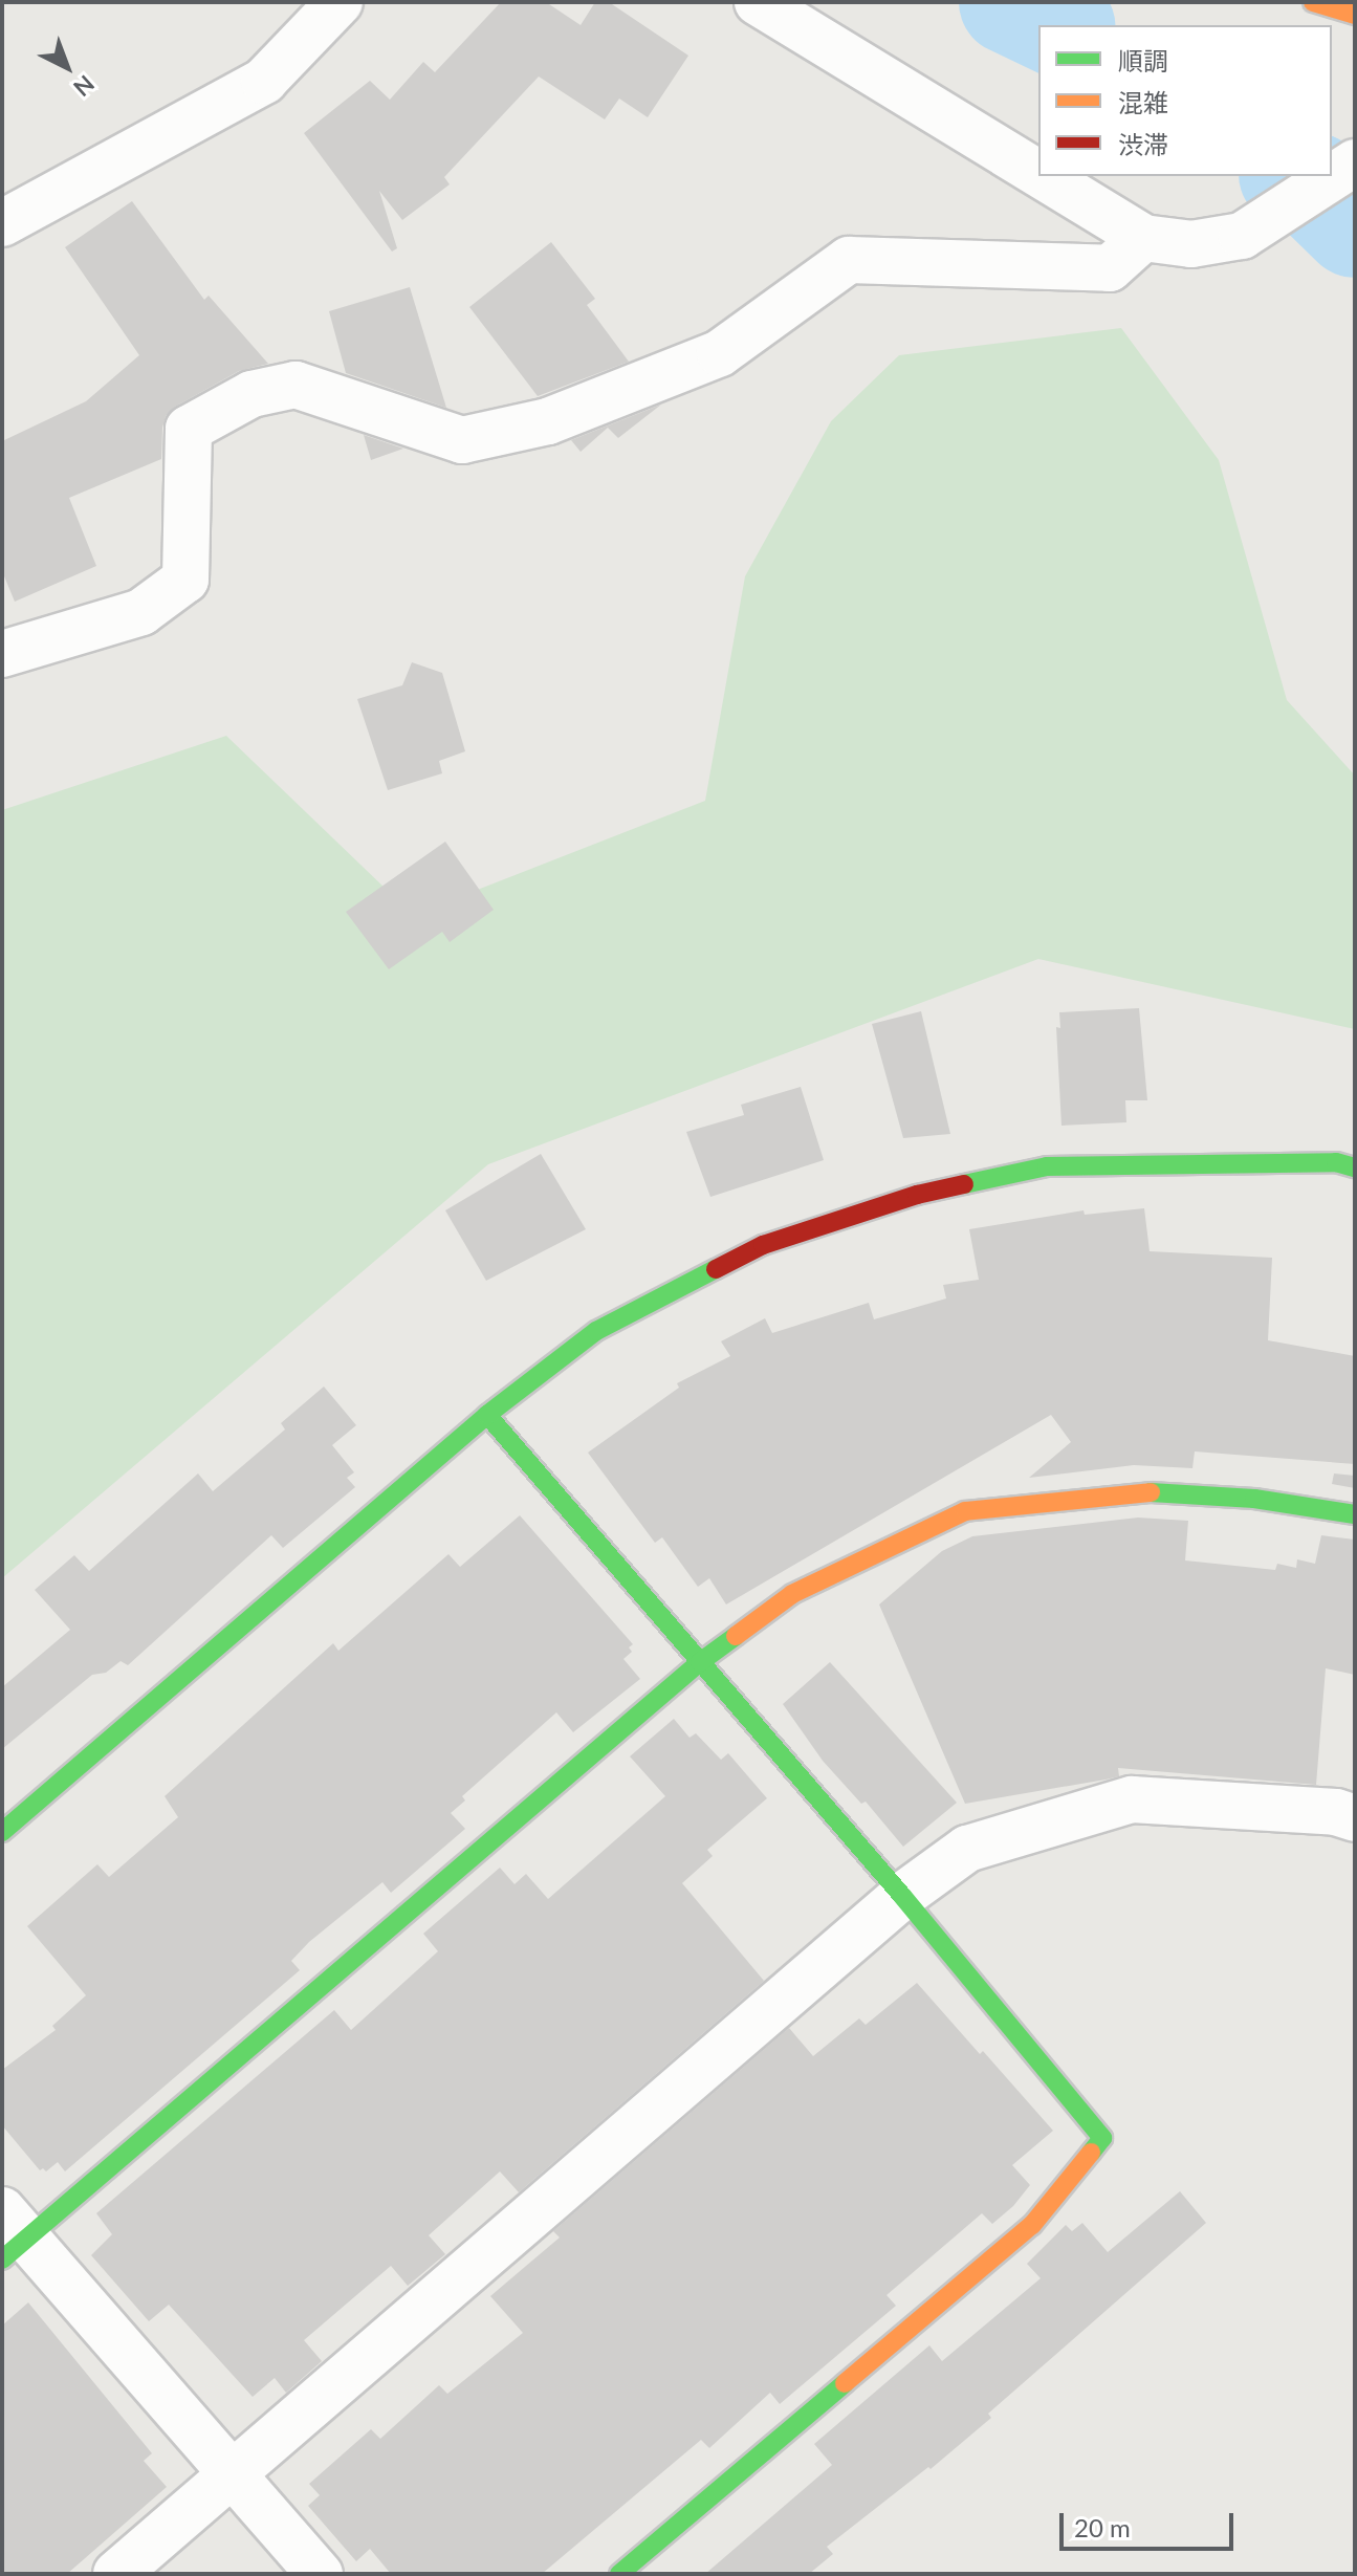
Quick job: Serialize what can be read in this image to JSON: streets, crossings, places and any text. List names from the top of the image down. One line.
{"legend":["順調","混雑","渋滞"],"scale_bar":"20 m","north":"bottom right"}
